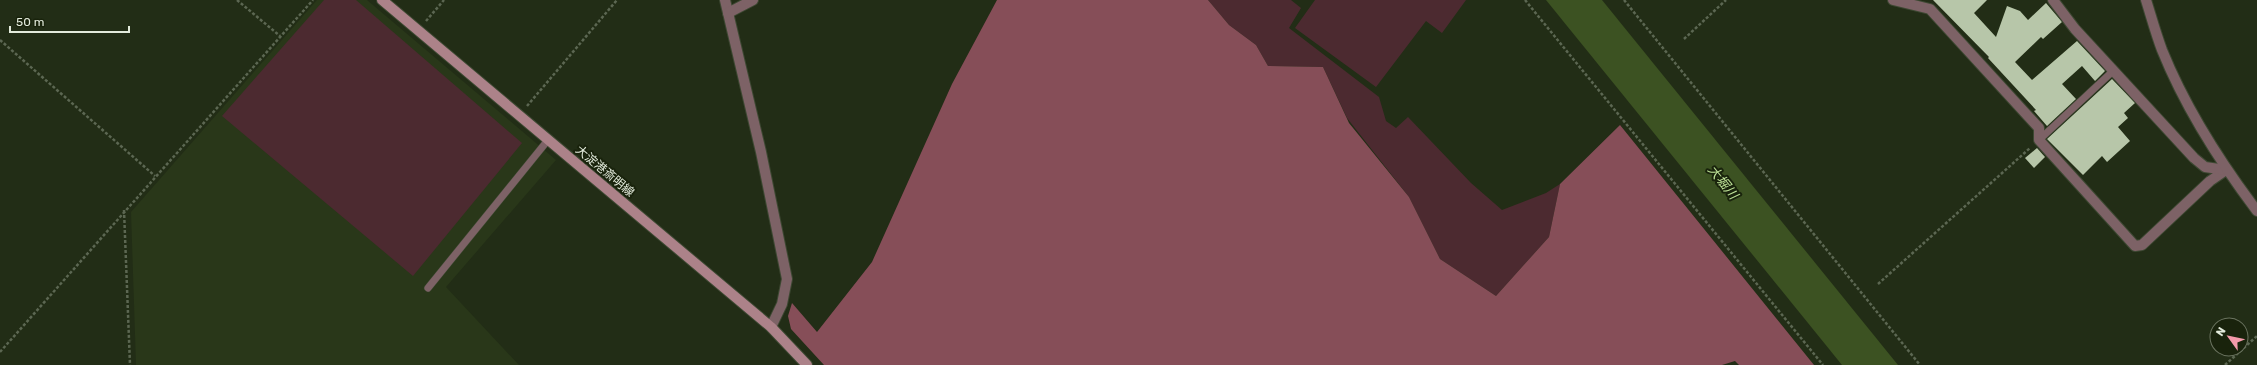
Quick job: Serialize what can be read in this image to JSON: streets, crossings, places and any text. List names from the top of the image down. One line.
{"streets":{"main road":["大淀港斎明線"]},"water":["大堀川"],"scale_bar":"50 m","north":"top left"}
